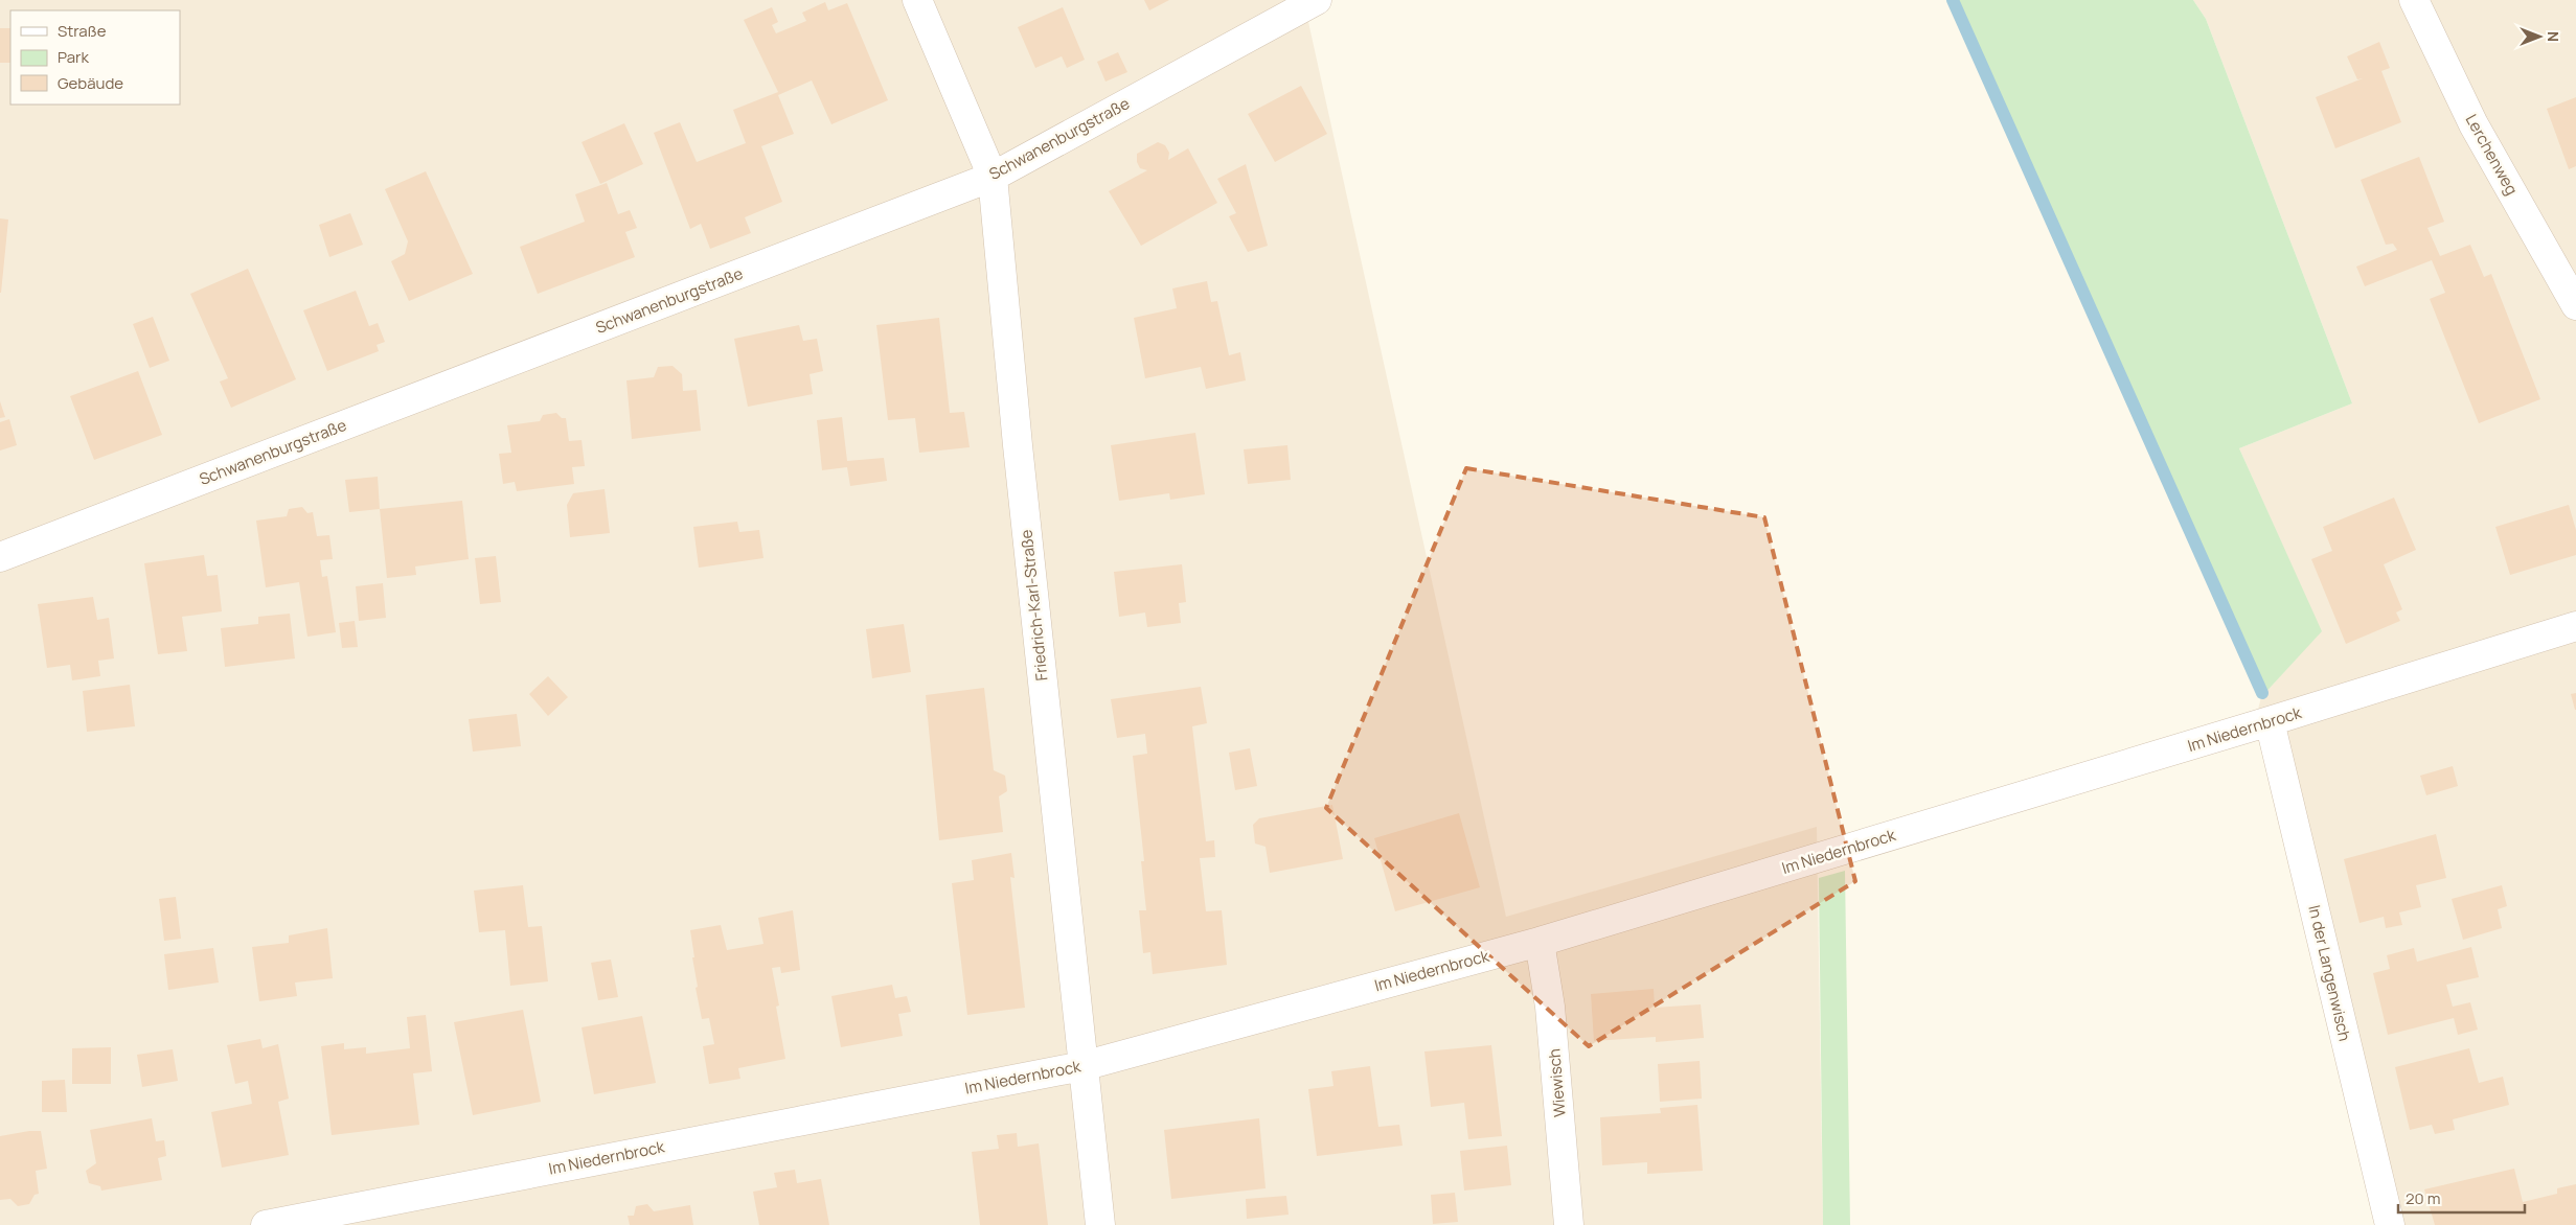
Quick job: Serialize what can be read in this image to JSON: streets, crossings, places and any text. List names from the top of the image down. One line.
{"streets":{"street":["Schwanenburgstraße","Lerchenweg","Friedrich-Karl-Straße","Im Niedernbrock","In der Langenwisch","Wiewisch"]},"crossings":[["Schwanenburgstraße","Friedrich-Karl-Straße"],["Friedrich-Karl-Straße","Im Niedernbrock"],["Im Niedernbrock","In der Langenwisch"],["Im Niedernbrock","Wiewisch"]],"legend":["Straße","Park","Gebäude"],"scale_bar":"20 m","north":"right"}
